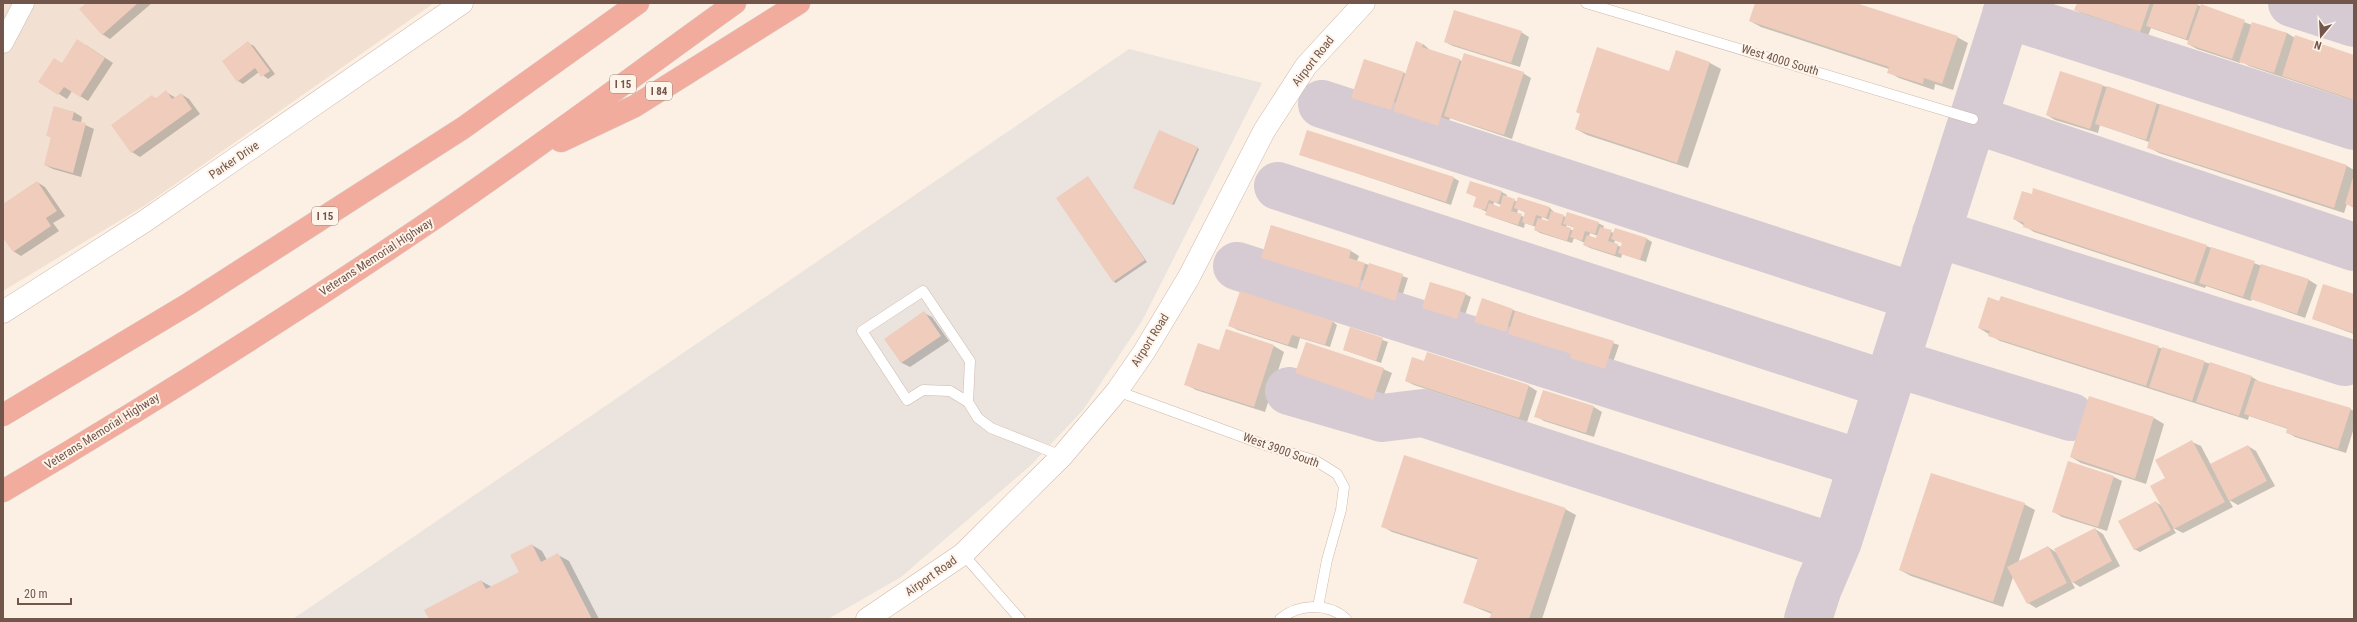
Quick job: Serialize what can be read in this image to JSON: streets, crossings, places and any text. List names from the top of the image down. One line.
{"streets":{"highway":["I 15","I 84","Veterans Memorial Highway"],"street":["Airport Road","Parker Drive"],"lane":["West 4000 South","West 3900 South"]},"crossings":[["Airport Road","West 3900 South"],["I 84","Veterans Memorial Highway"]],"scale_bar":"20 m","north":"bottom"}
